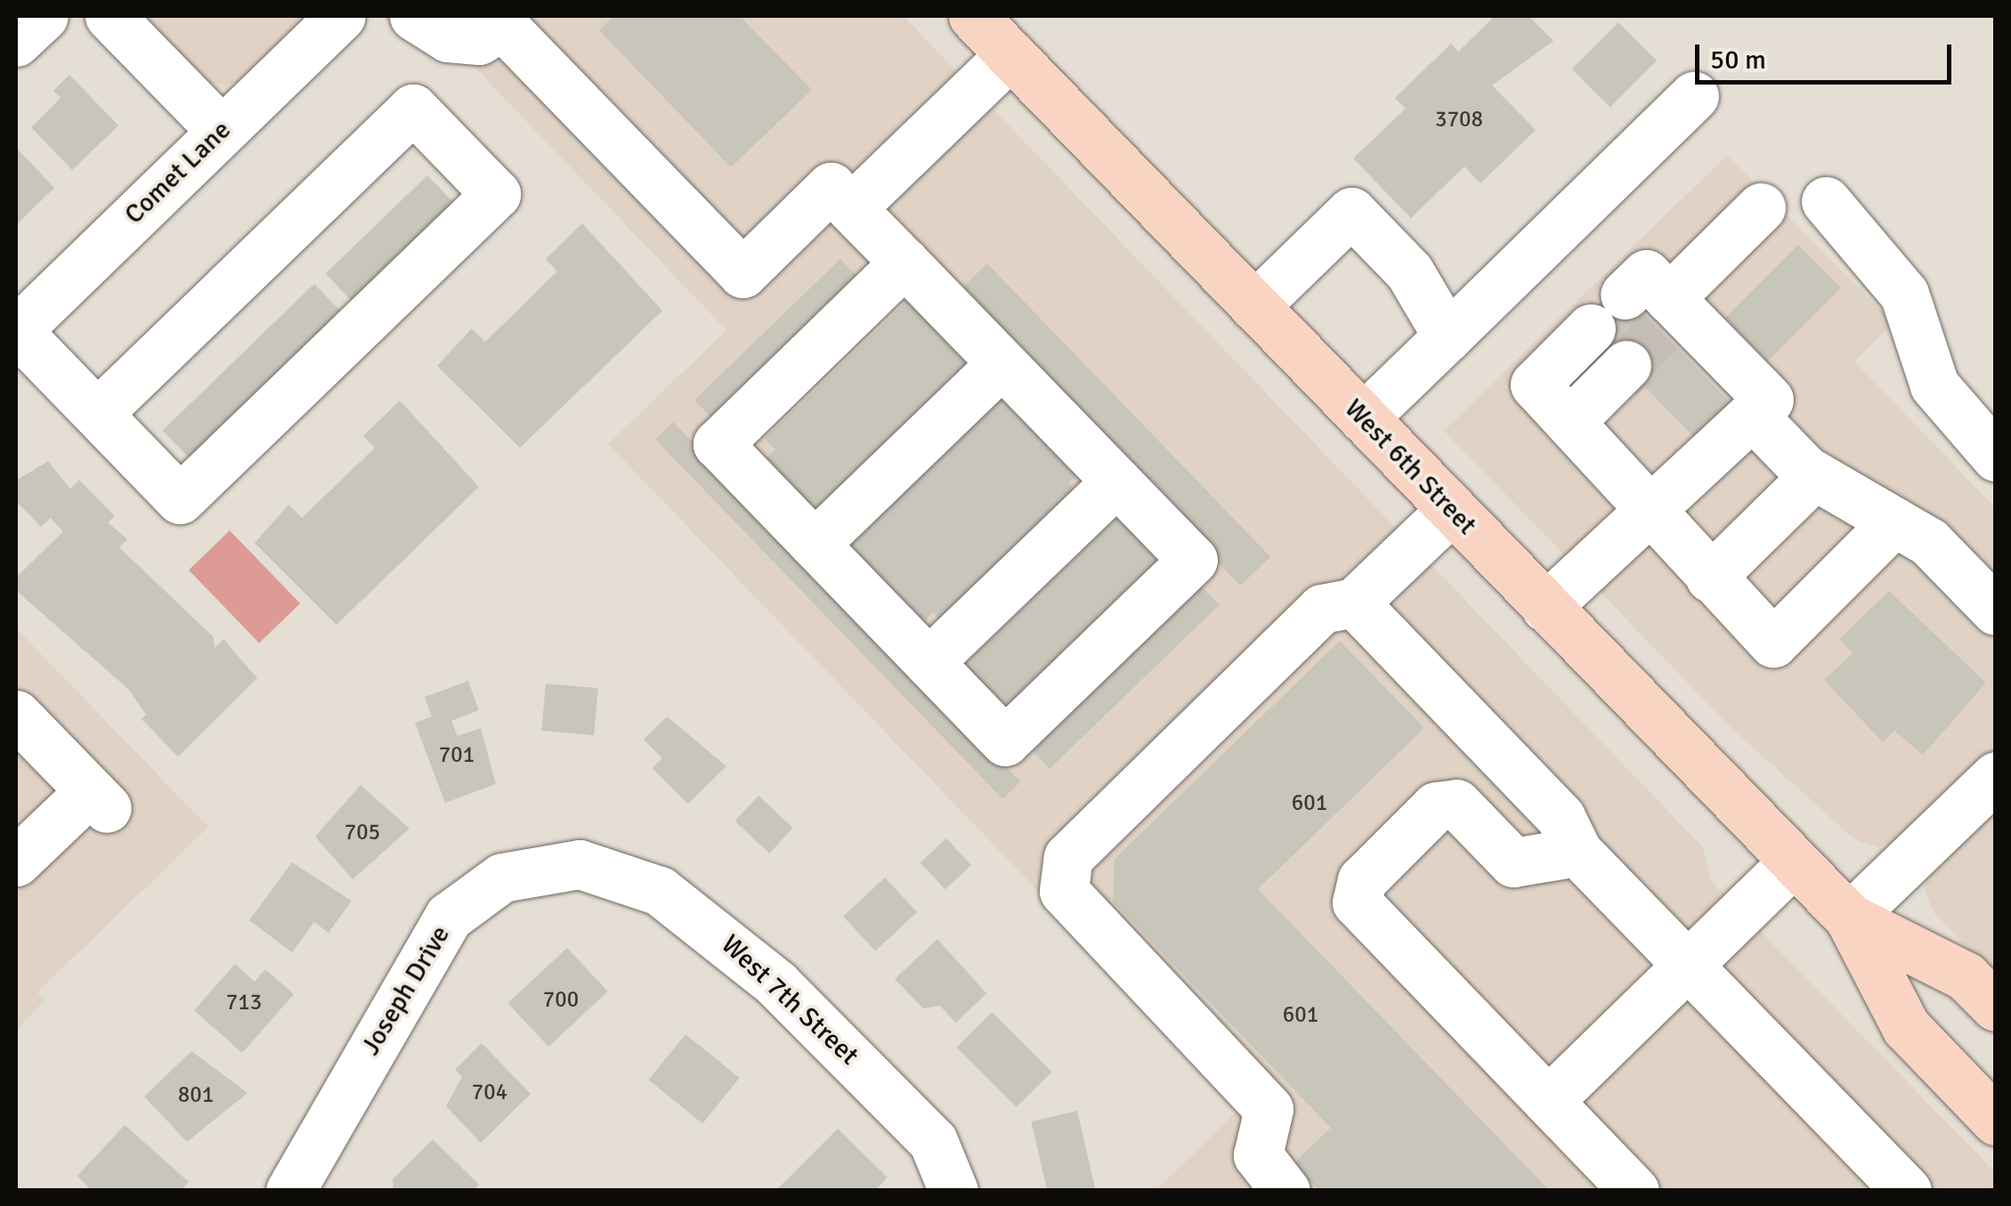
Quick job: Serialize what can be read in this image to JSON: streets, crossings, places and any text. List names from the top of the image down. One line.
{"streets":{"main road":["West 6th Street"],"street":["Comet Lane","Joseph Drive","West 7th Street"]},"crossings":[["Joseph Drive","West 7th Street"]],"house_numbers":["3708","701","601","705","700","713","601","704","801"],"scale_bar":"50 m"}
